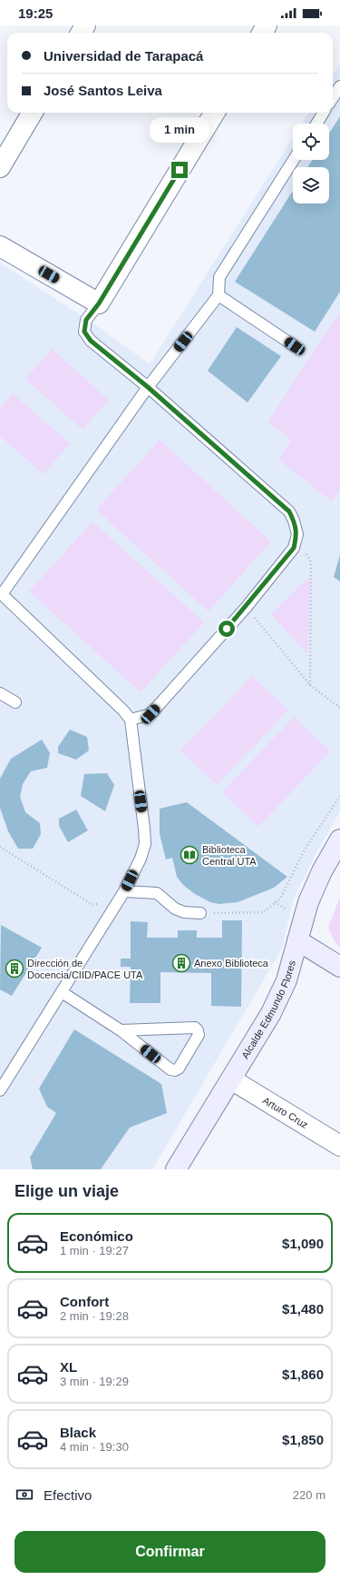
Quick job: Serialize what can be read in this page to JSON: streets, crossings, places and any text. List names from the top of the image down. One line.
{"streets":{"street":["Alcalde Edmundo Flores","Arturo Cruz"]},"crossings":[["Alcalde Edmundo Flores","Arturo Cruz"]],"places":{"library":["Biblioteca Central UTA"],"building":["Anexo Biblioteca","Dirección de Docencia/CIID/PACE UTA"]},"page":{"status":"19:25","banner":["Universidad de Tarapacá","José Santos Leiva"],"bubble":"1 min","heading":"Elige un viaje","list":[{"name":"Económico","note":"1 min · 19:27","value":"$1,090"},{"name":"Confort","note":"2 min · 19:28","value":"$1,480"},{"name":"XL","note":"3 min · 19:29","value":"$1,860"},{"name":"Black","note":"4 min · 19:30","value":"$1,850"}],"pay":["Efectivo","220 m"],"buttons":"Confirmar"}}
